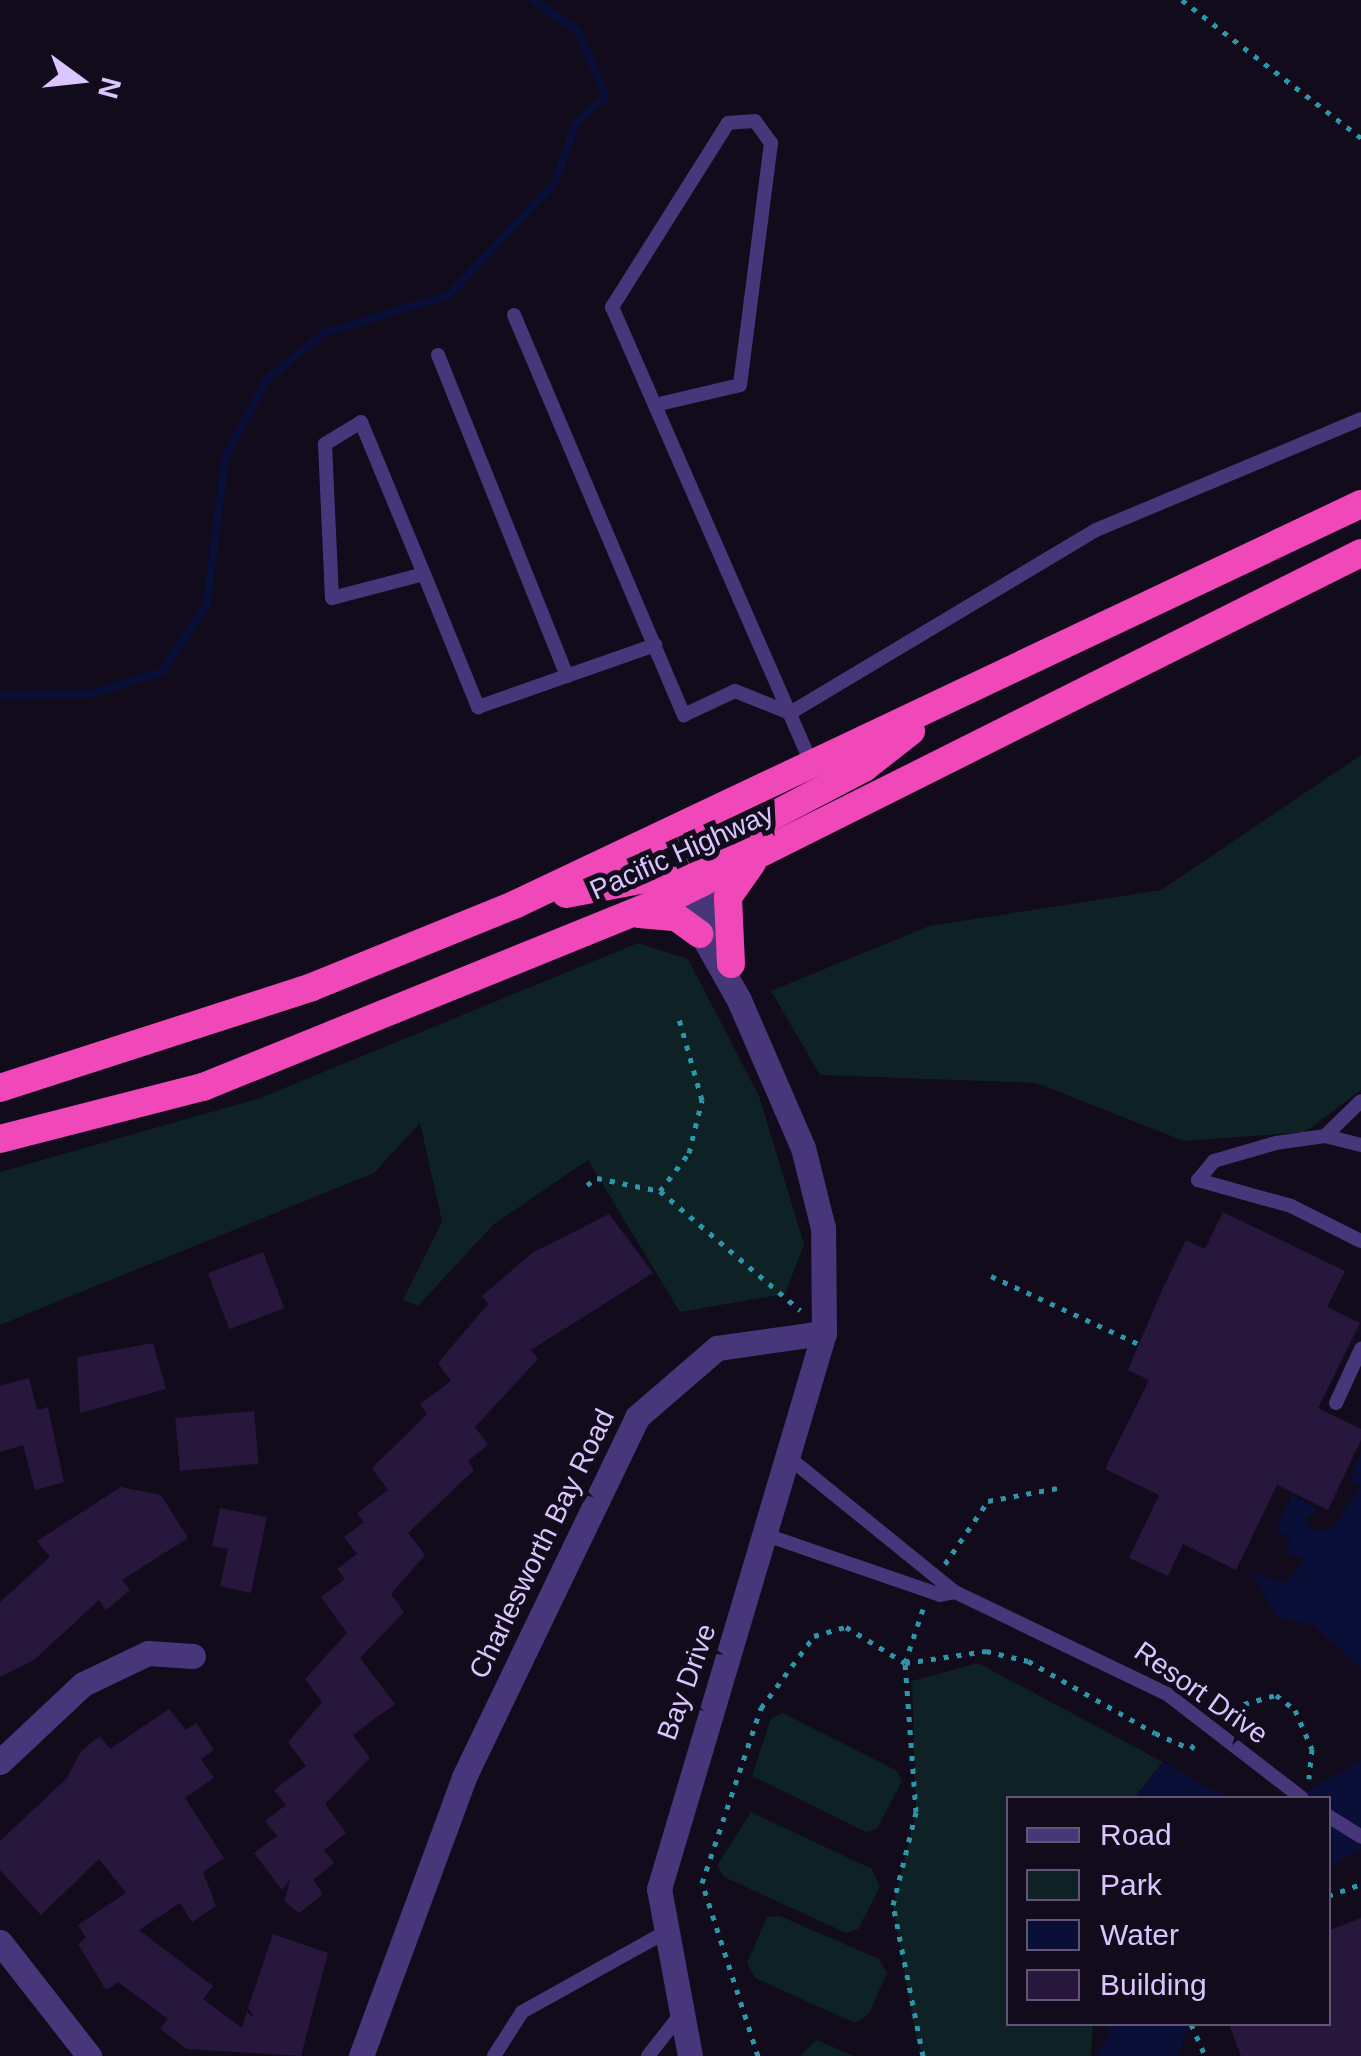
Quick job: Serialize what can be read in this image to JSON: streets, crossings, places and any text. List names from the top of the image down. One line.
{"streets":{"highway":["Pacific Highway"],"street":["Charlesworth Bay Road","Bay Drive"],"lane":["Resort Drive"]},"crossings":[["Charlesworth Bay Road","Bay Drive"],["Bay Drive","Resort Drive"]],"legend":["Road","Park","Water","Building"],"north":"right"}
